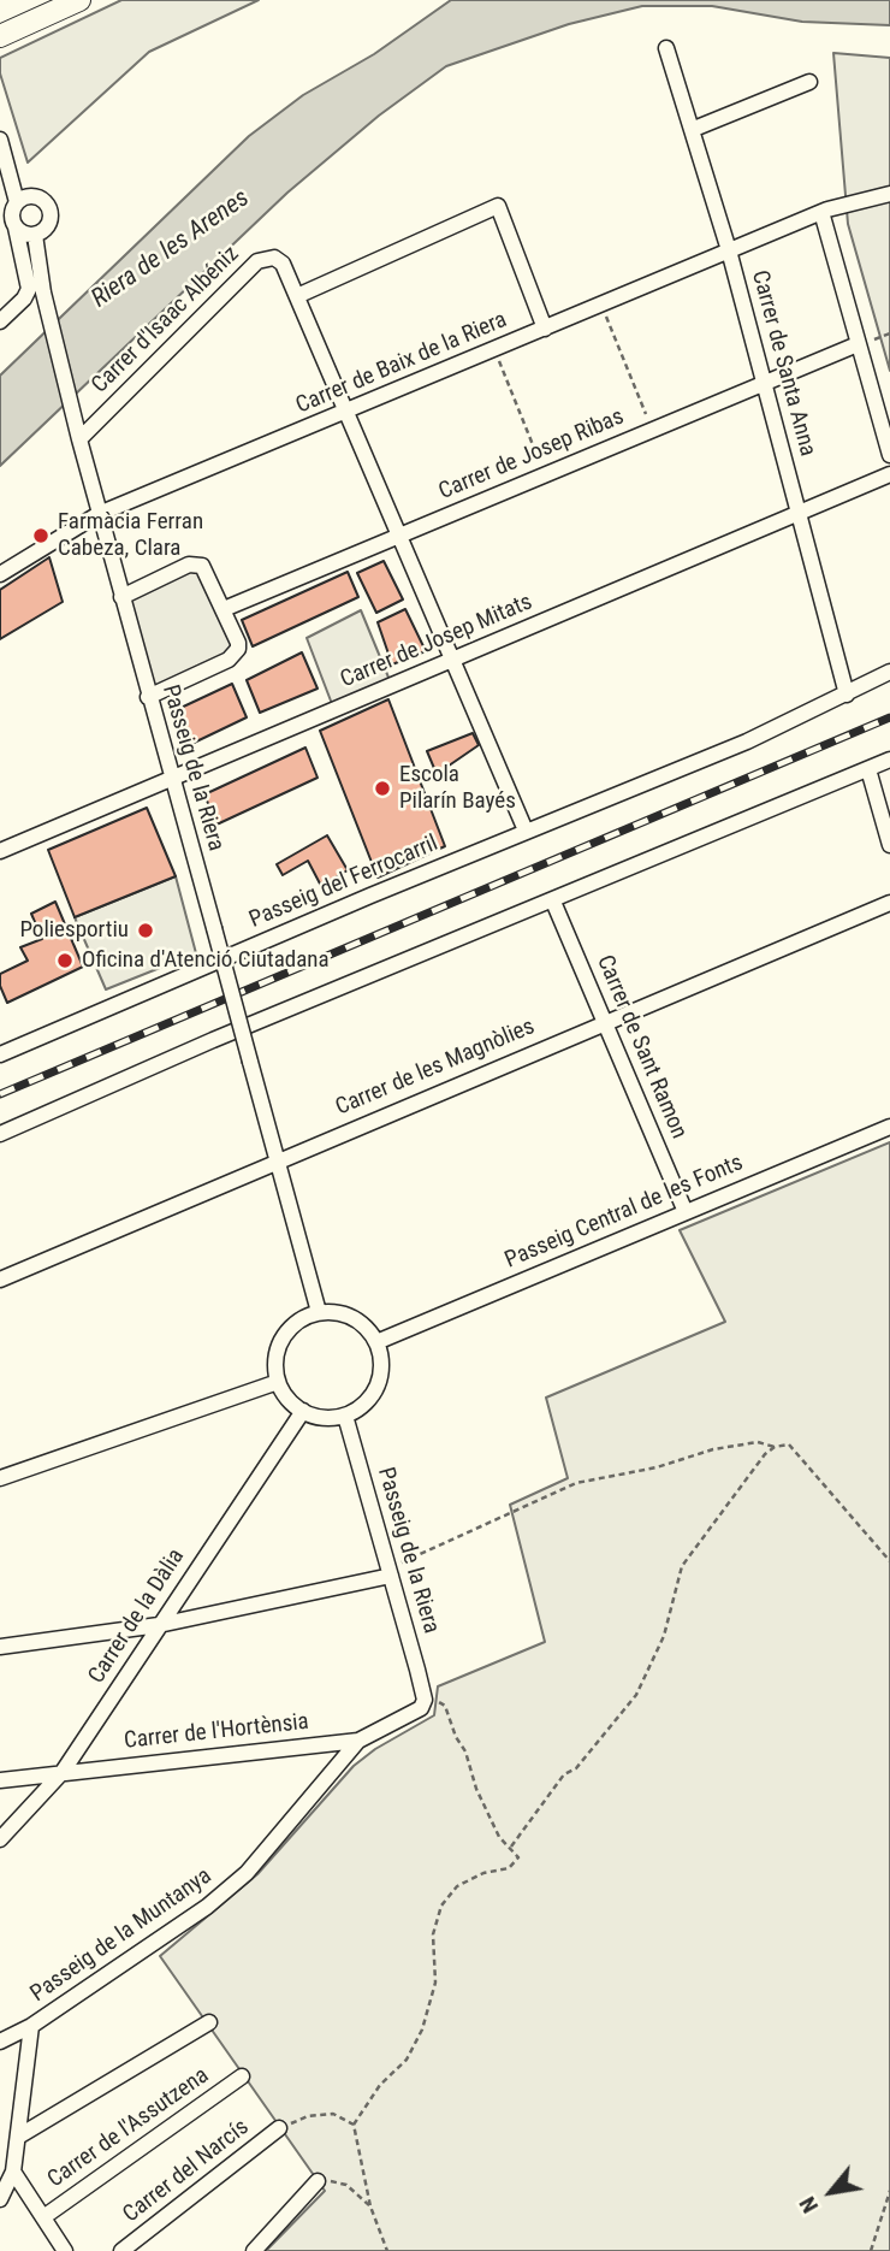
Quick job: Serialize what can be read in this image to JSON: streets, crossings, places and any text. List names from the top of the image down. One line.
{"streets":{"street":["Carrer d'Isaac Albéniz","Carrer de Baix de la Riera","Carrer de Santa Anna","Carrer de Josep Ribas","Carrer de Josep Mitats","Passeig de la Riera","Passeig del Ferrocarril","Carrer de Sant Ramon","Carrer de les Magnòlies","Passeig Central de les Fonts","Carrer de la Dàlia","Carrer de l'Hortènsia","Passeig de la Muntanya","Carrer de l'Assutzena","Carrer del Narcís"]},"crossings":[["Carrer d'Isaac Albéniz","Carrer de Baix de la Riera"],["Carrer d'Isaac Albéniz","Passeig de la Riera"],["Carrer de Baix de la Riera","Carrer de Santa Anna"],["Carrer de Baix de la Riera","Passeig de la Riera"],["Carrer de Santa Anna","Carrer de Josep Ribas"],["Carrer de Santa Anna","Carrer de Josep Mitats"],["Carrer de Santa Anna","Passeig del Ferrocarril"],["Carrer de Josep Mitats","Passeig de la Riera"],["Passeig de la Riera","Carrer de les Magnòlies"],["Passeig de la Riera","Passeig Central de les Fonts"],["Passeig de la Riera","Carrer de la Dàlia"],["Passeig de la Riera","Carrer de l'Hortènsia"],["Carrer de Sant Ramon","Carrer de les Magnòlies"],["Carrer de Sant Ramon","Passeig Central de les Fonts"],["Passeig Central de les Fonts","Carrer de la Dàlia"],["Carrer de la Dàlia","Carrer de l'Hortènsia"],["Carrer de l'Hortènsia","Passeig de la Muntanya"]],"water":["Riera de les Arenes"],"places":["Farmàcia Ferran Cabeza, Clara","Escola Pilarín Bayés","Poliesportiu","Oficina d'Atenció Ciutadana"],"north":"bottom left"}
